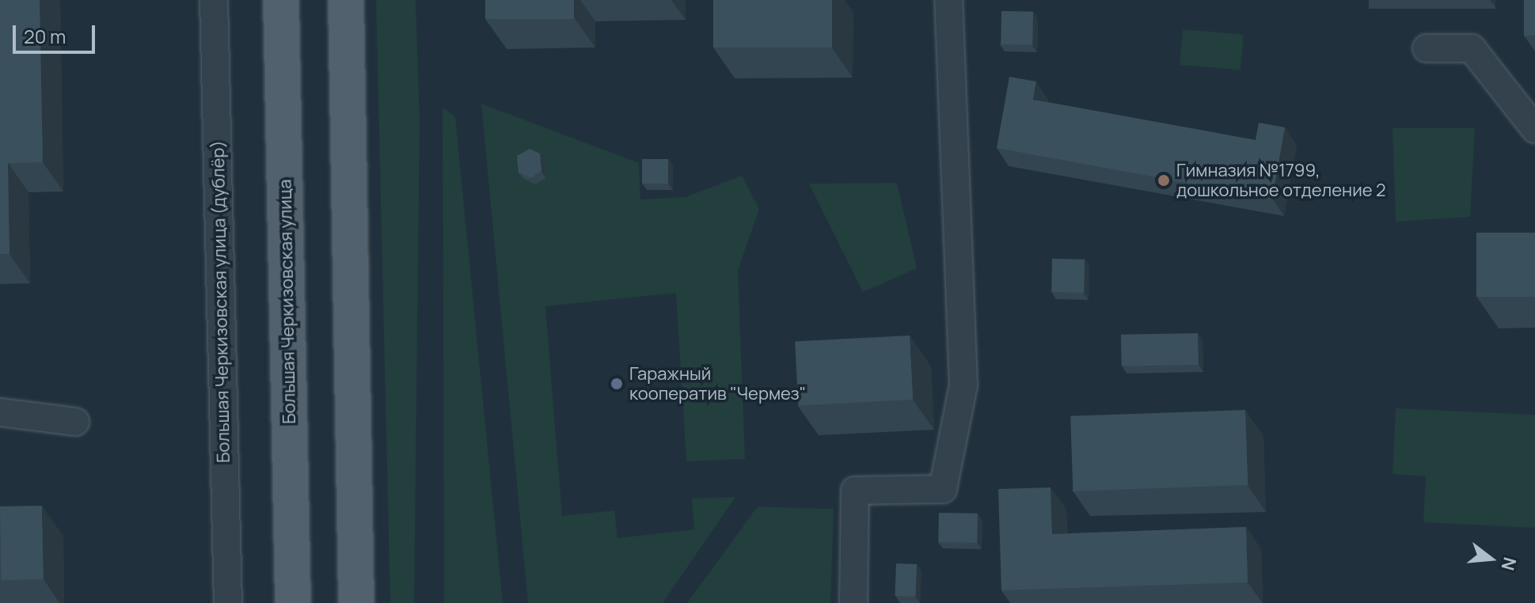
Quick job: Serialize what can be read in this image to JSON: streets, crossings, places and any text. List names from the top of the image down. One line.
{"streets":{"main road":["Большая Черкизовская улица"],"street":["Большая Черкизовская улица (дублёр)"]},"places":["Гимназия №1799, дошкольное отделение 2","Гаражный кооператив \"Чермез\""],"scale_bar":"20 m","north":"right"}
